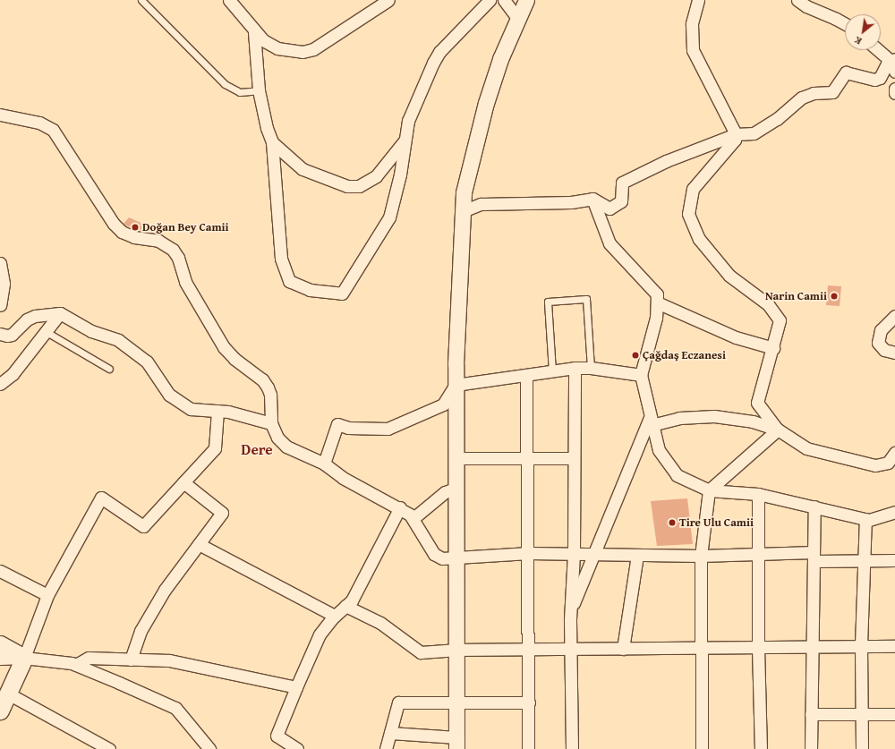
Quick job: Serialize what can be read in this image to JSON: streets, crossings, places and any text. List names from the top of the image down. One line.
{"districts":["Dere"],"places":["Doğan Bey Camii","Narin Camii","Çağdaş Eczanesi","Tire Ulu Camii"],"north":"bottom left"}
